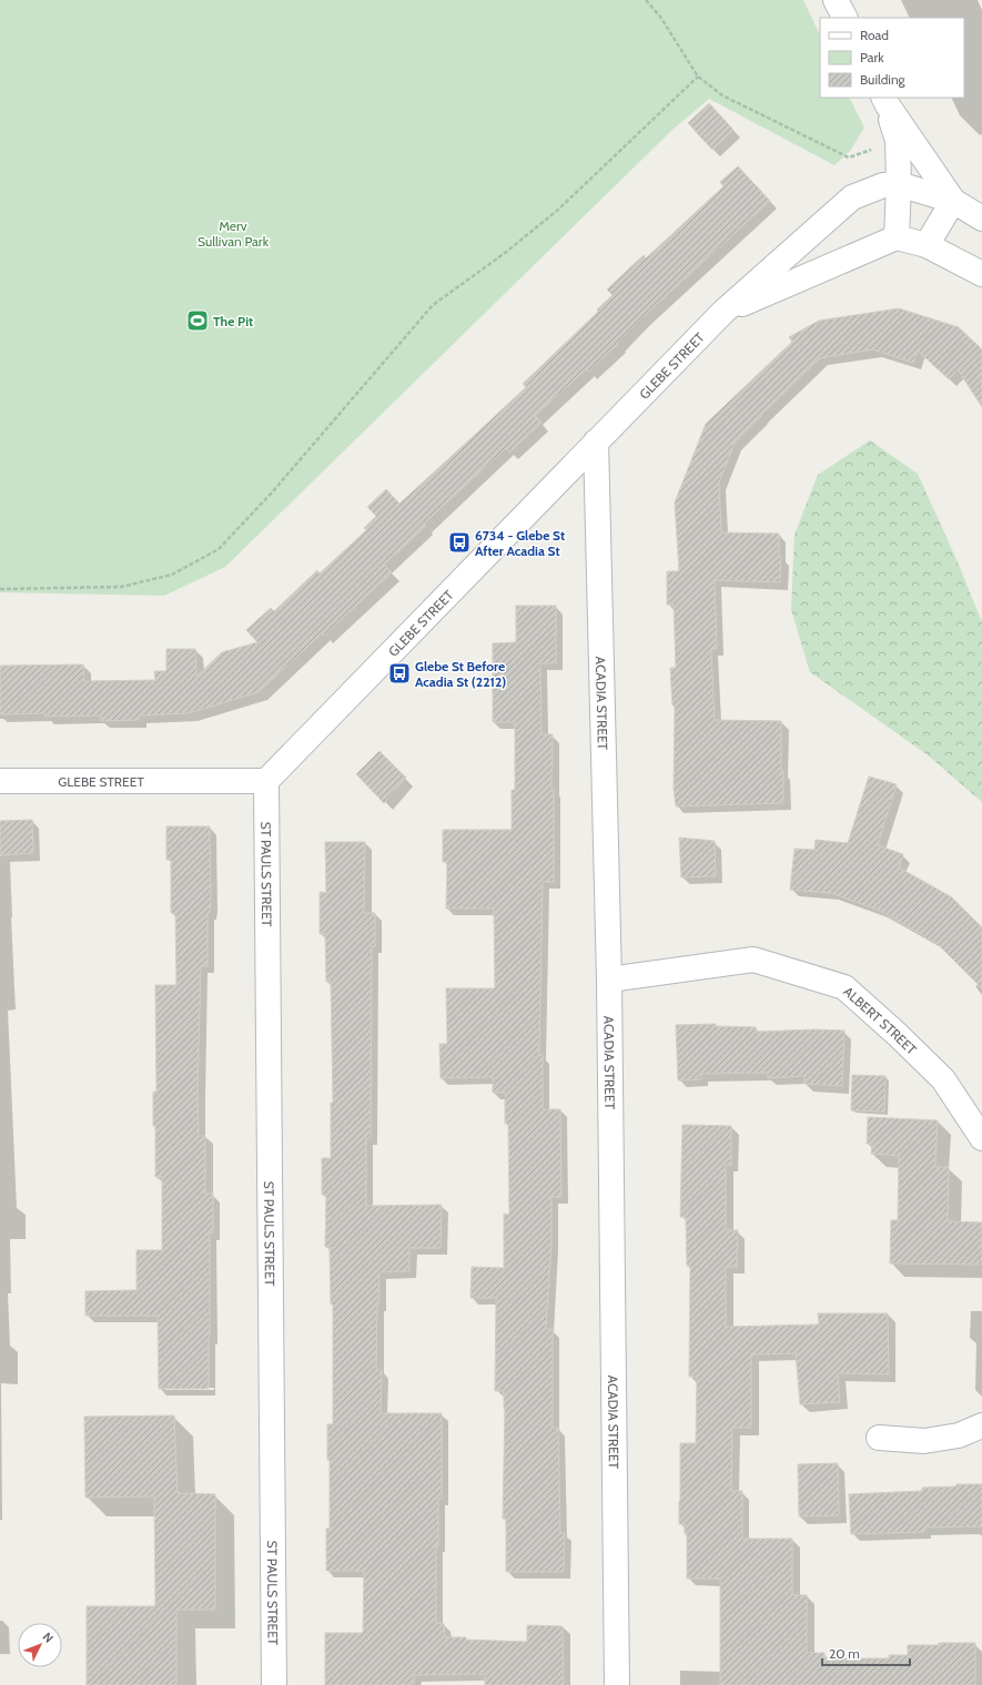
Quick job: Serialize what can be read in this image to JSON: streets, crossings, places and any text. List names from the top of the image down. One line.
{"streets":{"street":["GLEBE STREET","ACADIA STREET","ST PAULS STREET","ALBERT STREET"]},"crossings":[["GLEBE STREET","ACADIA STREET"],["GLEBE STREET","ST PAULS STREET"],["ACADIA STREET","ALBERT STREET"]],"parks":["Merv Sullivan Park"],"places":{"sports":["The Pit"],"bus stop":["6734 - Glebe St After Acadia St","Glebe St Before Acadia St (2212)"]},"legend":["Road","Park","Building"],"scale_bar":"20 m","north":"top right"}
